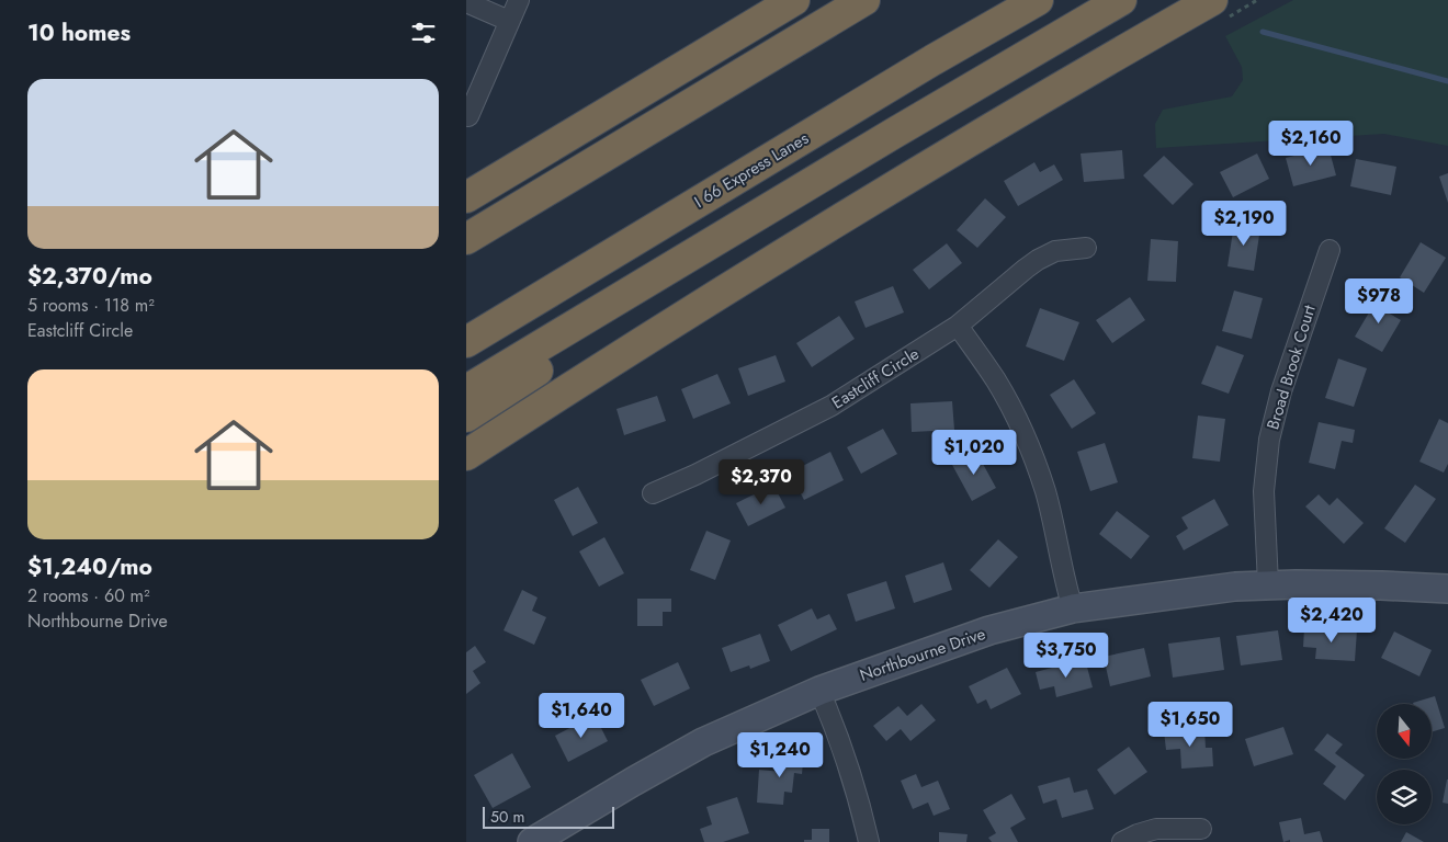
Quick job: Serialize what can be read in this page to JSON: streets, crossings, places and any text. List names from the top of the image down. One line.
{"streets":{"highway":["I 66 Express Lanes"],"street":["Broad Brook Court","Eastcliff Circle","Northbourne Drive"]},"crossings":[["Broad Brook Court","Northbourne Drive"]],"scale_bar":"50 m","north":"bottom","page":{"heading":"10 homes","list":[{"name":"$2,370/mo","note":"5 rooms · 118 m² · Eastcliff Circle"},{"name":"$1,240/mo","note":"2 rooms · 60 m² · Northbourne Drive"}],"price":["$2,160","$2,190","$978","$1,020","$2,370","$2,420","$3,750","$1,640","$1,650","$1,240"],"scale":"50 m"}}
